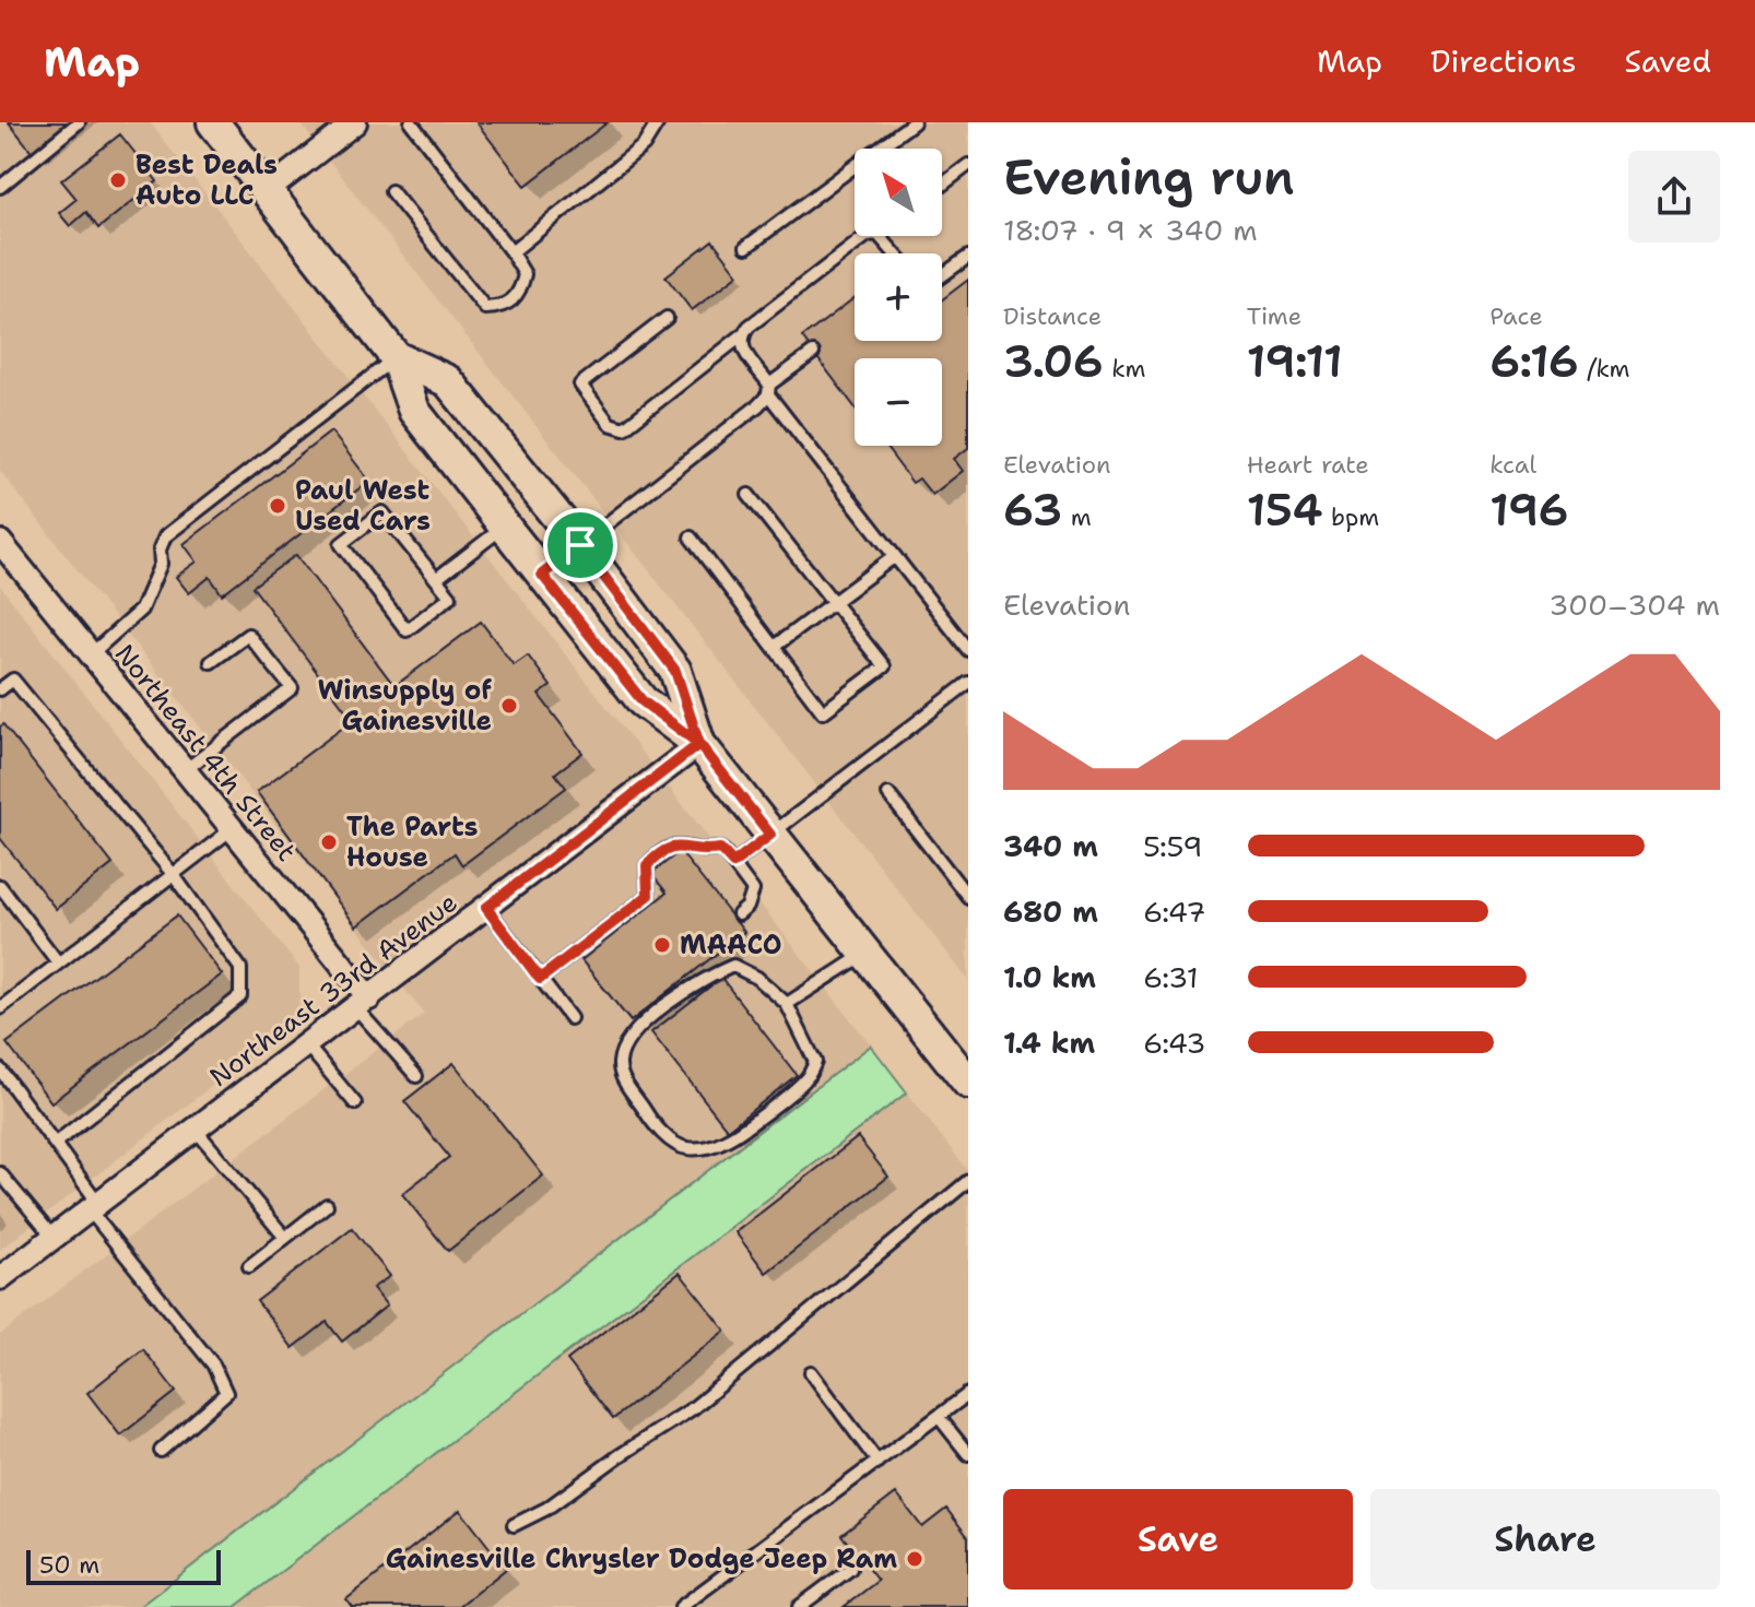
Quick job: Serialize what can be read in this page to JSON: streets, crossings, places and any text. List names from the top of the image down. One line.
{"streets":{"street":["Northeast 4th Street","Northeast 33rd Avenue"]},"crossings":[["Northeast 4th Street","Northeast 33rd Avenue"]],"places":["Best Deals Auto LLC","Paul West Used Cars","Winsupply of Gainesville","The Parts House","MAACO","Gainesville Chrysler Dodge Jeep Ram"],"scale_bar":"50 m","north":"top left","page":{"header":"Map","nav":["Map","Directions","Saved"],"heading":["Evening run","18:07 · 9 × 340 m"],"map_buttons":["+","−"],"stats":[["Distance","3.06 km"],["Time","19:11"],["Pace","6:16 /km"],["Elevation","63 m"],["Heart rate","154 bpm"],["kcal","196"]],"chart":["Elevation","300–304 m"],"list":[{"name":"340 m","note":"5:59"},{"name":"680 m","note":"6:47"},{"name":"1.0 km","note":"6:31"},{"name":"1.4 km","note":"6:43"}],"buttons":["Save","Share"],"scale":"50 m"}}
